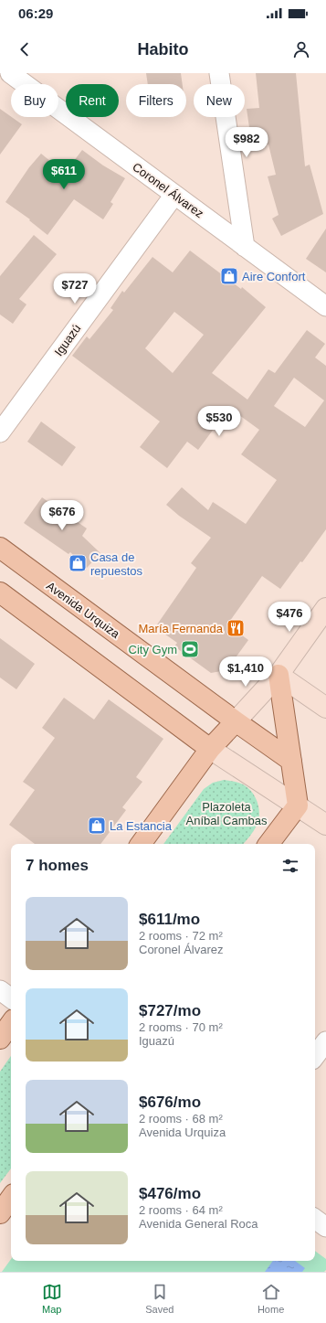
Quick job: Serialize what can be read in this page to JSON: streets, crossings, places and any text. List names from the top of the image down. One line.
{"streets":{"main road":["Avenida Urquiza"],"street":["Coronel Álvarez","Iguazú"]},"crossings":[["Coronel Álvarez","Iguazú"]],"parks":["Plazoleta Aníbal Cambas"],"places":{"shop":["Aire Confort","Casa de repuestos","La Estancia"],"restaurant":["María Fernanda"],"sports":["City Gym"]},"page":{"status":"06:29","header":"Habito","chip":["Buy","Rent","Filters","New"],"price":["$982","$611","$727","$530","$676","$476","$1,410"],"heading":"7 homes","list":[{"name":"$611/mo","note":"2 rooms · 72 m² · Coronel Álvarez"},{"name":"$727/mo","note":"2 rooms · 70 m² · Iguazú"},{"name":"$676/mo","note":"2 rooms · 68 m² · Avenida Urquiza"},{"name":"$476/mo","note":"2 rooms · 64 m² · Avenida General Roca"}],"tabs":["Map","Saved","Home"]}}
